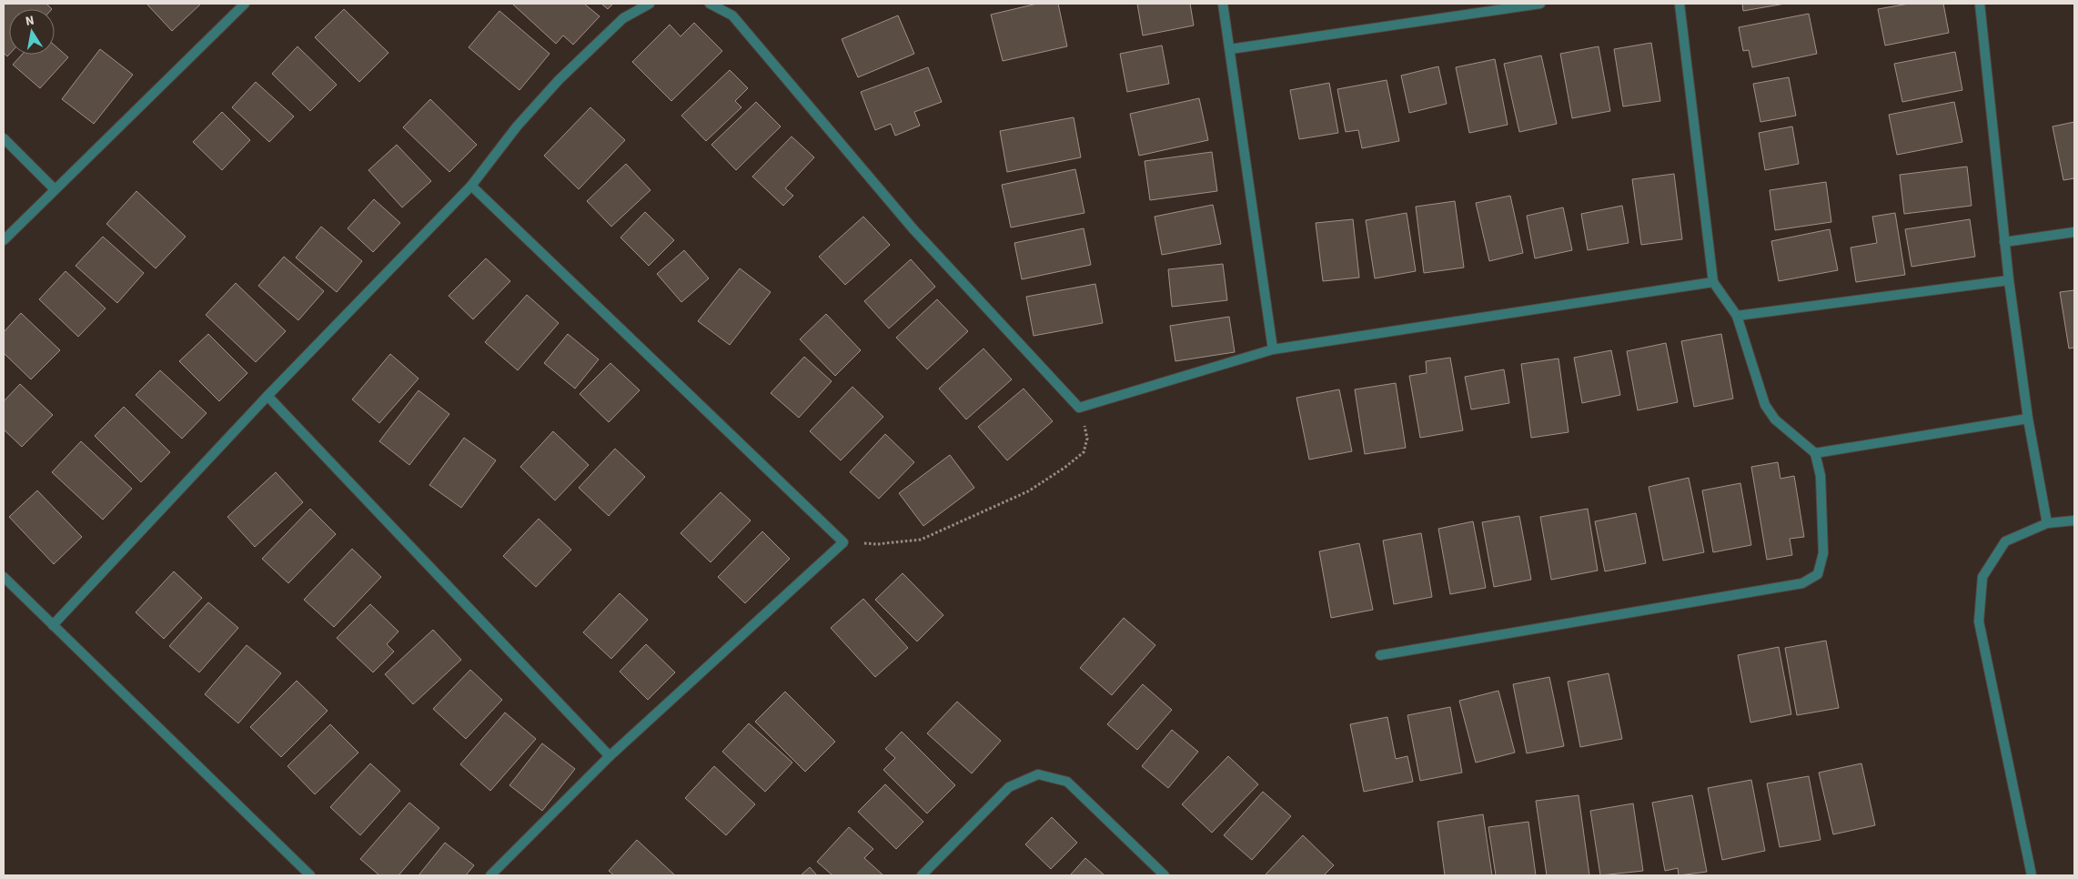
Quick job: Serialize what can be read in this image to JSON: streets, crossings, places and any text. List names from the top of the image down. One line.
{"north":"top"}
